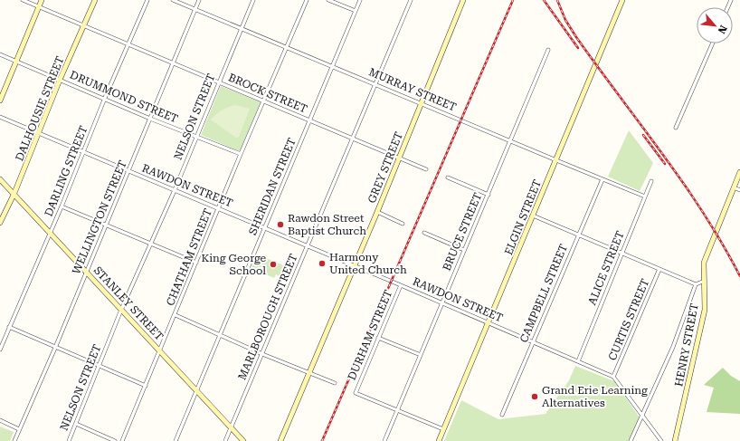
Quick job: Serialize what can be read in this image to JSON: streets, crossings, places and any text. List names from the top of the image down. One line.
{"streets":{"main road":["DALHOUSIE STREET","GREY STREET","ELGIN STREET","STANLEY STREET","HENRY STREET"],"street":["MURRAY STREET","BROCK STREET","DRUMMOND STREET","NELSON STREET","DARLING STREET","RAWDON STREET","SHERIDAN STREET","WELLINGTON STREET","BRUCE STREET","CHATHAM STREET","ALICE STREET","CAMPBELL STREET","MARLBOROUGH STREET","CURTIS STREET","DURHAM STREET"]},"crossings":[["MURRAY STREET","NELSON STREET"],["MURRAY STREET","GREY STREET"],["MURRAY STREET","SHERIDAN STREET"],["MURRAY STREET","WELLINGTON STREET"],["MURRAY STREET","ELGIN STREET"],["MURRAY STREET","BRUCE STREET"],["MURRAY STREET","CHATHAM STREET"],["MURRAY STREET","ALICE STREET"],["MURRAY STREET","CAMPBELL STREET"],["MURRAY STREET","MARLBOROUGH STREET"],["BROCK STREET","DALHOUSIE STREET"],["BROCK STREET","NELSON STREET"],["BROCK STREET","GREY STREET"],["BROCK STREET","DARLING STREET"],["BROCK STREET","SHERIDAN STREET"],["BROCK STREET","WELLINGTON STREET"],["BROCK STREET","CHATHAM STREET"],["BROCK STREET","MARLBOROUGH STREET"],["DRUMMOND STREET","DALHOUSIE STREET"],["DRUMMOND STREET","NELSON STREET"],["DRUMMOND STREET","DARLING STREET"],["DRUMMOND STREET","WELLINGTON STREET"],["DRUMMOND STREET","CHATHAM STREET"],["DALHOUSIE STREET","RAWDON STREET"],["DALHOUSIE STREET","STANLEY STREET"],["NELSON STREET","RAWDON STREET"],["NELSON STREET","STANLEY STREET"],["GREY STREET","RAWDON STREET"],["DARLING STREET","RAWDON STREET"],["DARLING STREET","STANLEY STREET"],["RAWDON STREET","SHERIDAN STREET"],["RAWDON STREET","WELLINGTON STREET"],["RAWDON STREET","ELGIN STREET"],["RAWDON STREET","BRUCE STREET"],["RAWDON STREET","CHATHAM STREET"],["RAWDON STREET","ALICE STREET"],["RAWDON STREET","CAMPBELL STREET"],["RAWDON STREET","MARLBOROUGH STREET"],["RAWDON STREET","CURTIS STREET"],["RAWDON STREET","DURHAM STREET"],["SHERIDAN STREET","STANLEY STREET"],["WELLINGTON STREET","STANLEY STREET"],["BRUCE STREET","DURHAM STREET"],["CHATHAM STREET","STANLEY STREET"],["STANLEY STREET","MARLBOROUGH STREET"]],"places":["Rawdon Street Baptist Church","Harmony United Church","King George School","Grand Erie Learning Alternatives"],"north":"bottom right"}
